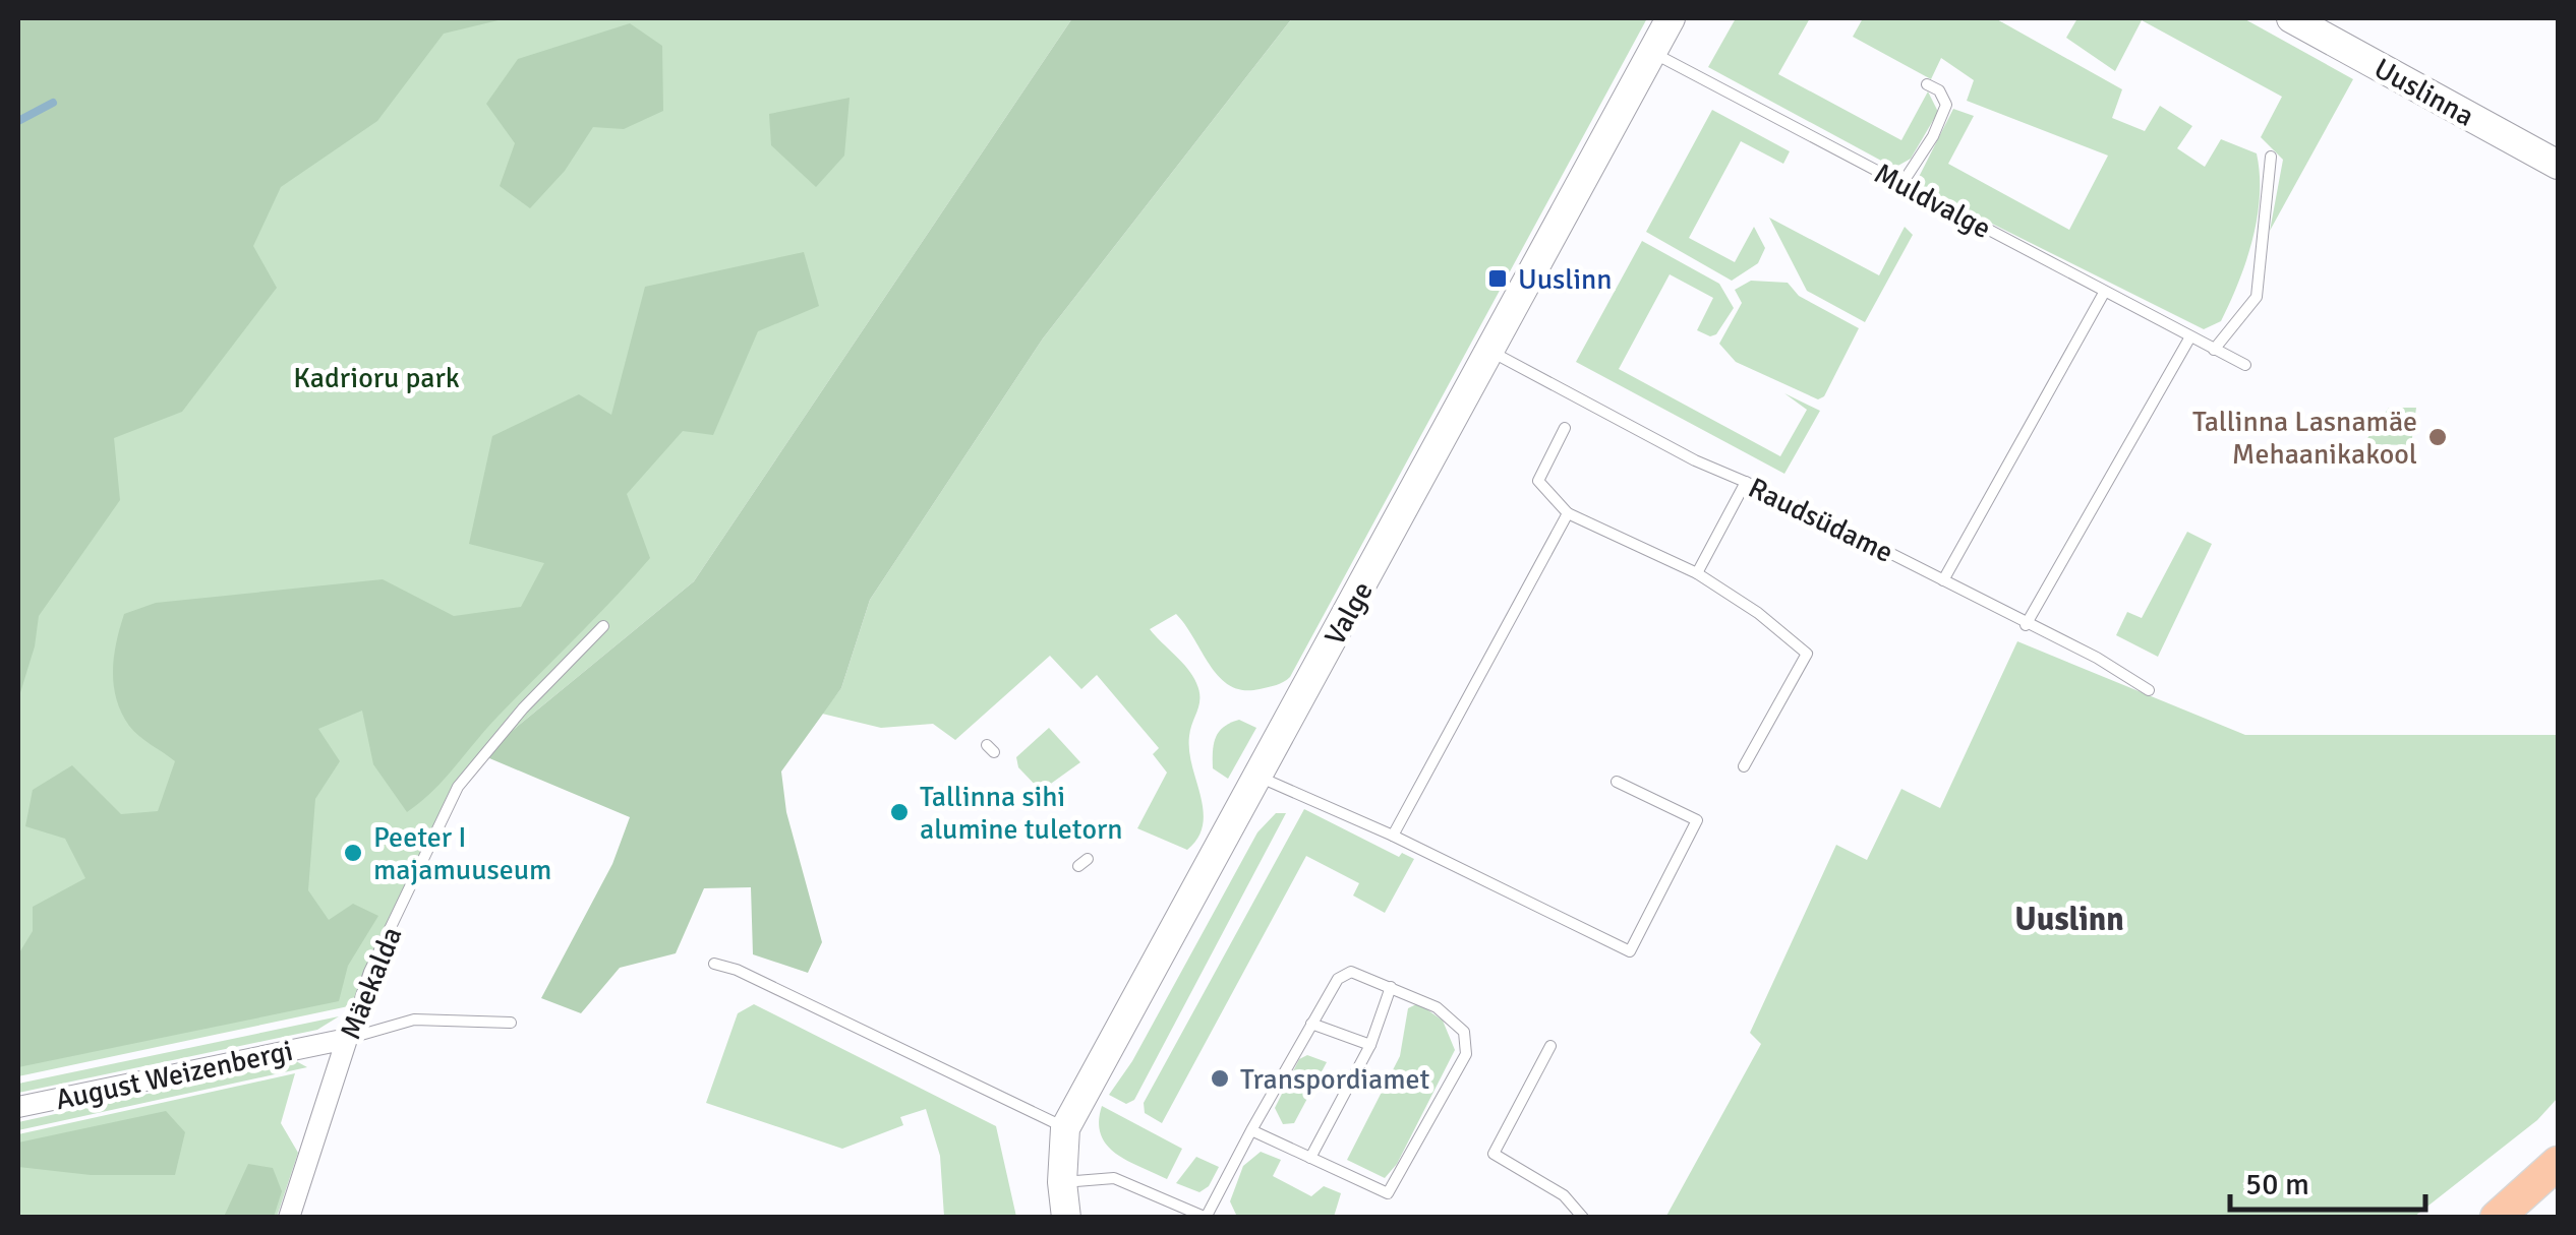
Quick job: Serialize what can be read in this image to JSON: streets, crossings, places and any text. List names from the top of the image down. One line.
{"streets":{"street":["Uuslinna","Valge","Mäekalda","August Weizenbergi"],"lane":["Muldvalge","Raudsüdame"]},"crossings":[["Muldvalge","Valge"],["Raudsüdame","Valge"],["Mäekalda","August Weizenbergi"]],"districts":["Uuslinn"],"parks":["Kadrioru park"],"places":{"transit":["Uuslinn"],"other":["Tallinna Lasnamäe Mehaanikakool","Tallinna sihi alumine tuletorn","Peeter I majamuuseum","Transpordiamet"]},"scale_bar":"50 m"}
